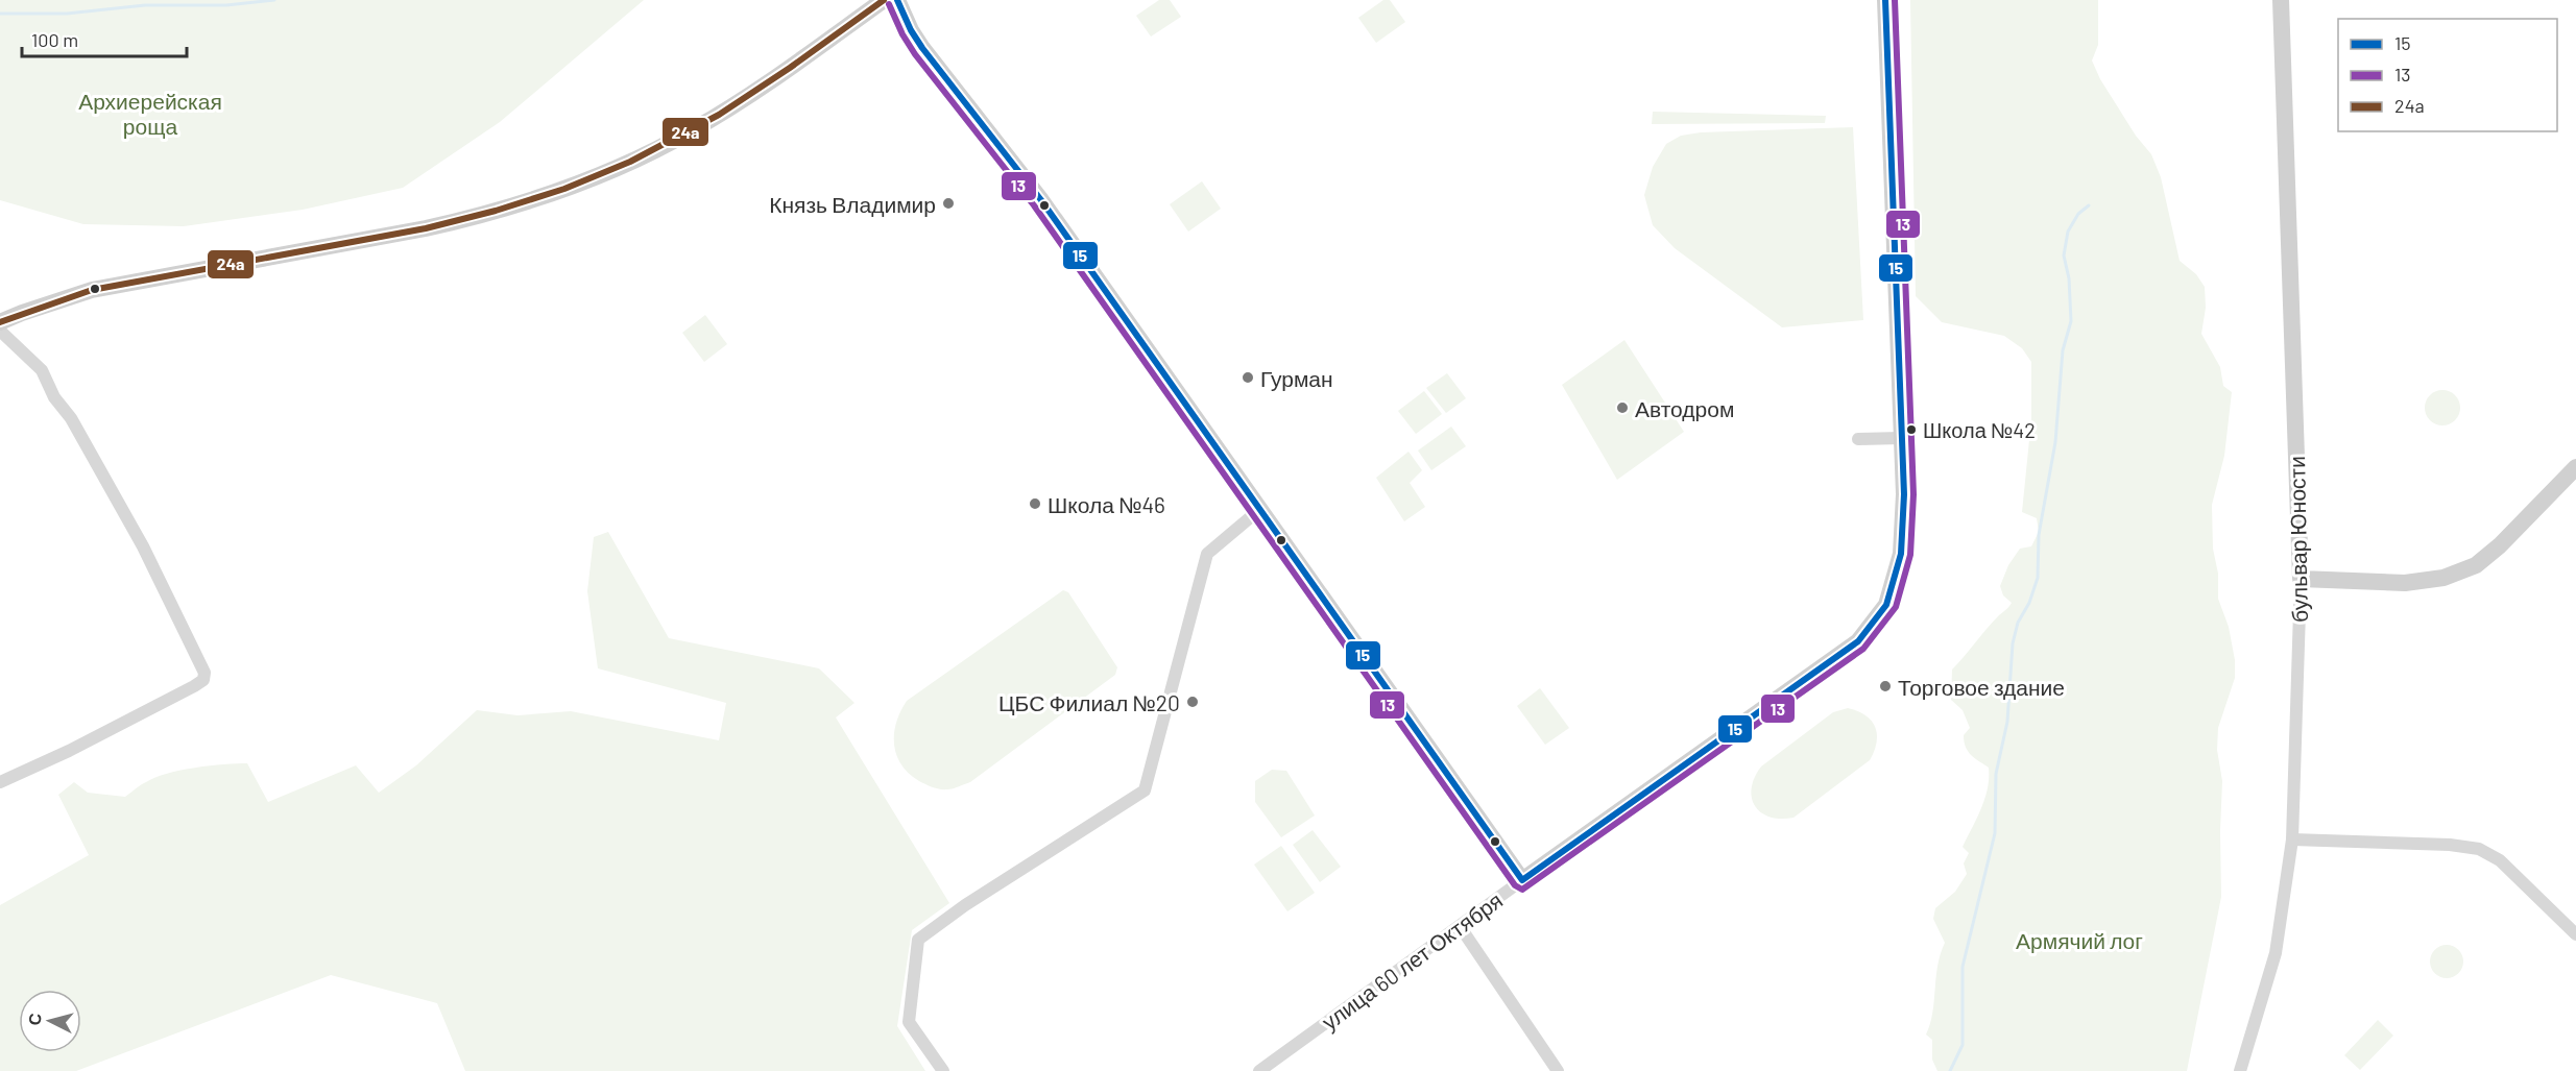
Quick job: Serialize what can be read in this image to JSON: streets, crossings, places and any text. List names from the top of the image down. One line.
{"streets":{"street":["бульвар Юности","улица 60 лет Октября"]},"parks":["Архиерейская роща","Армячий лог"],"places":["Князь Владимир","Гурман","Автодром","Школа №42","Школа №46","Торговое здание","ЦБС Филиал №20"],"lines":["transit line 15","transit line 13","transit line 24a"],"legend":["15","13","24a"],"scale_bar":"100 m","north":"left"}
